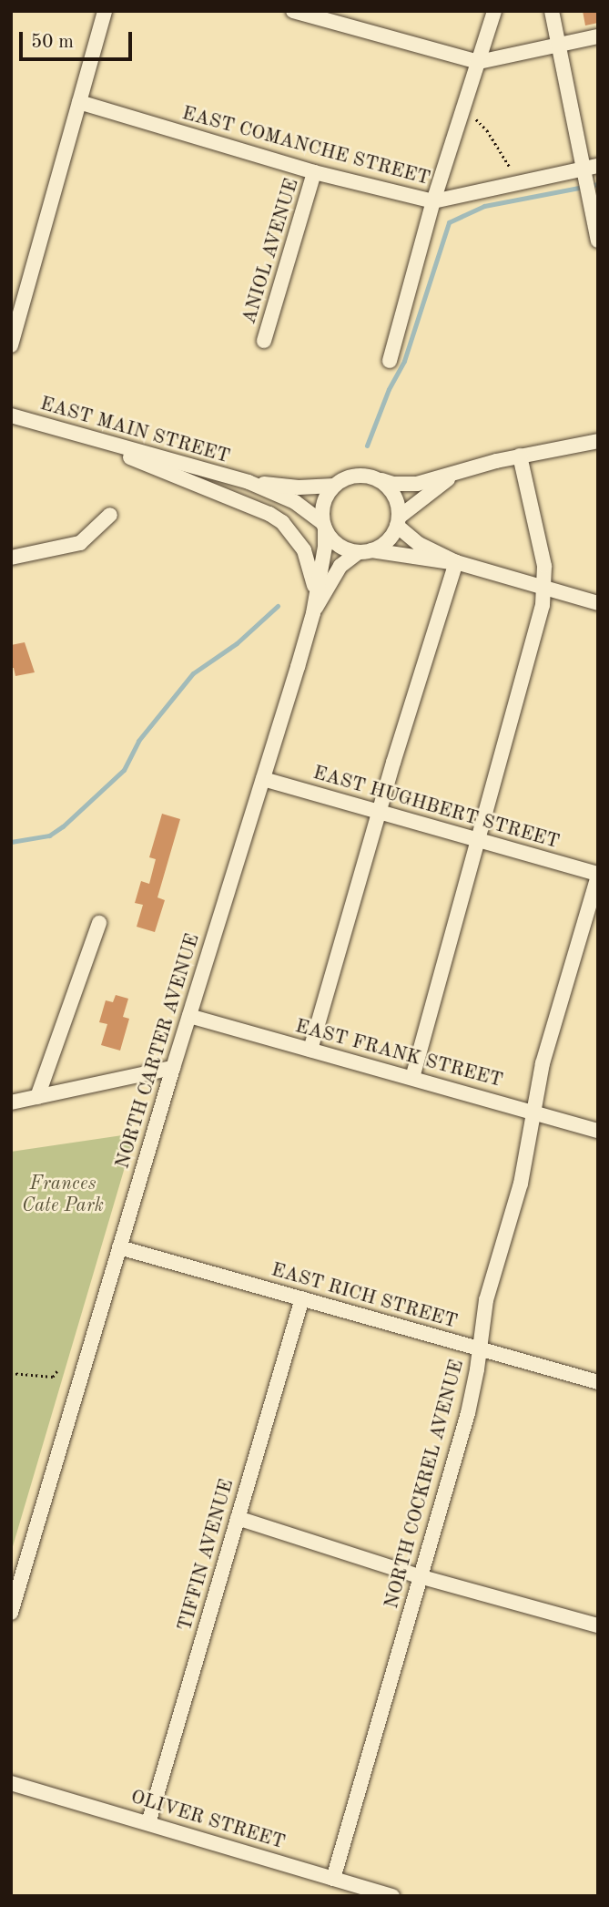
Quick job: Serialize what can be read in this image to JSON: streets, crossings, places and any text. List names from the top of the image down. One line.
{"streets":{"street":["EAST COMANCHE STREET","ANIOL AVENUE","EAST MAIN STREET","EAST HUGHBERT STREET","NORTH CARTER AVENUE","EAST FRANK STREET","EAST RICH STREET","NORTH COCKREL AVENUE","TIFFIN AVENUE","OLIVER STREET"]},"crossings":[["EAST COMANCHE STREET","ANIOL AVENUE"],["EAST MAIN STREET","NORTH CARTER AVENUE"],["EAST HUGHBERT STREET","NORTH CARTER AVENUE"],["EAST HUGHBERT STREET","NORTH COCKREL AVENUE"],["NORTH CARTER AVENUE","EAST FRANK STREET"],["NORTH CARTER AVENUE","EAST RICH STREET"],["EAST FRANK STREET","NORTH COCKREL AVENUE"],["EAST RICH STREET","NORTH COCKREL AVENUE"],["EAST RICH STREET","TIFFIN AVENUE"],["NORTH COCKREL AVENUE","OLIVER STREET"],["TIFFIN AVENUE","OLIVER STREET"]],"parks":["Frances Cate Park"],"scale_bar":"50 m"}
